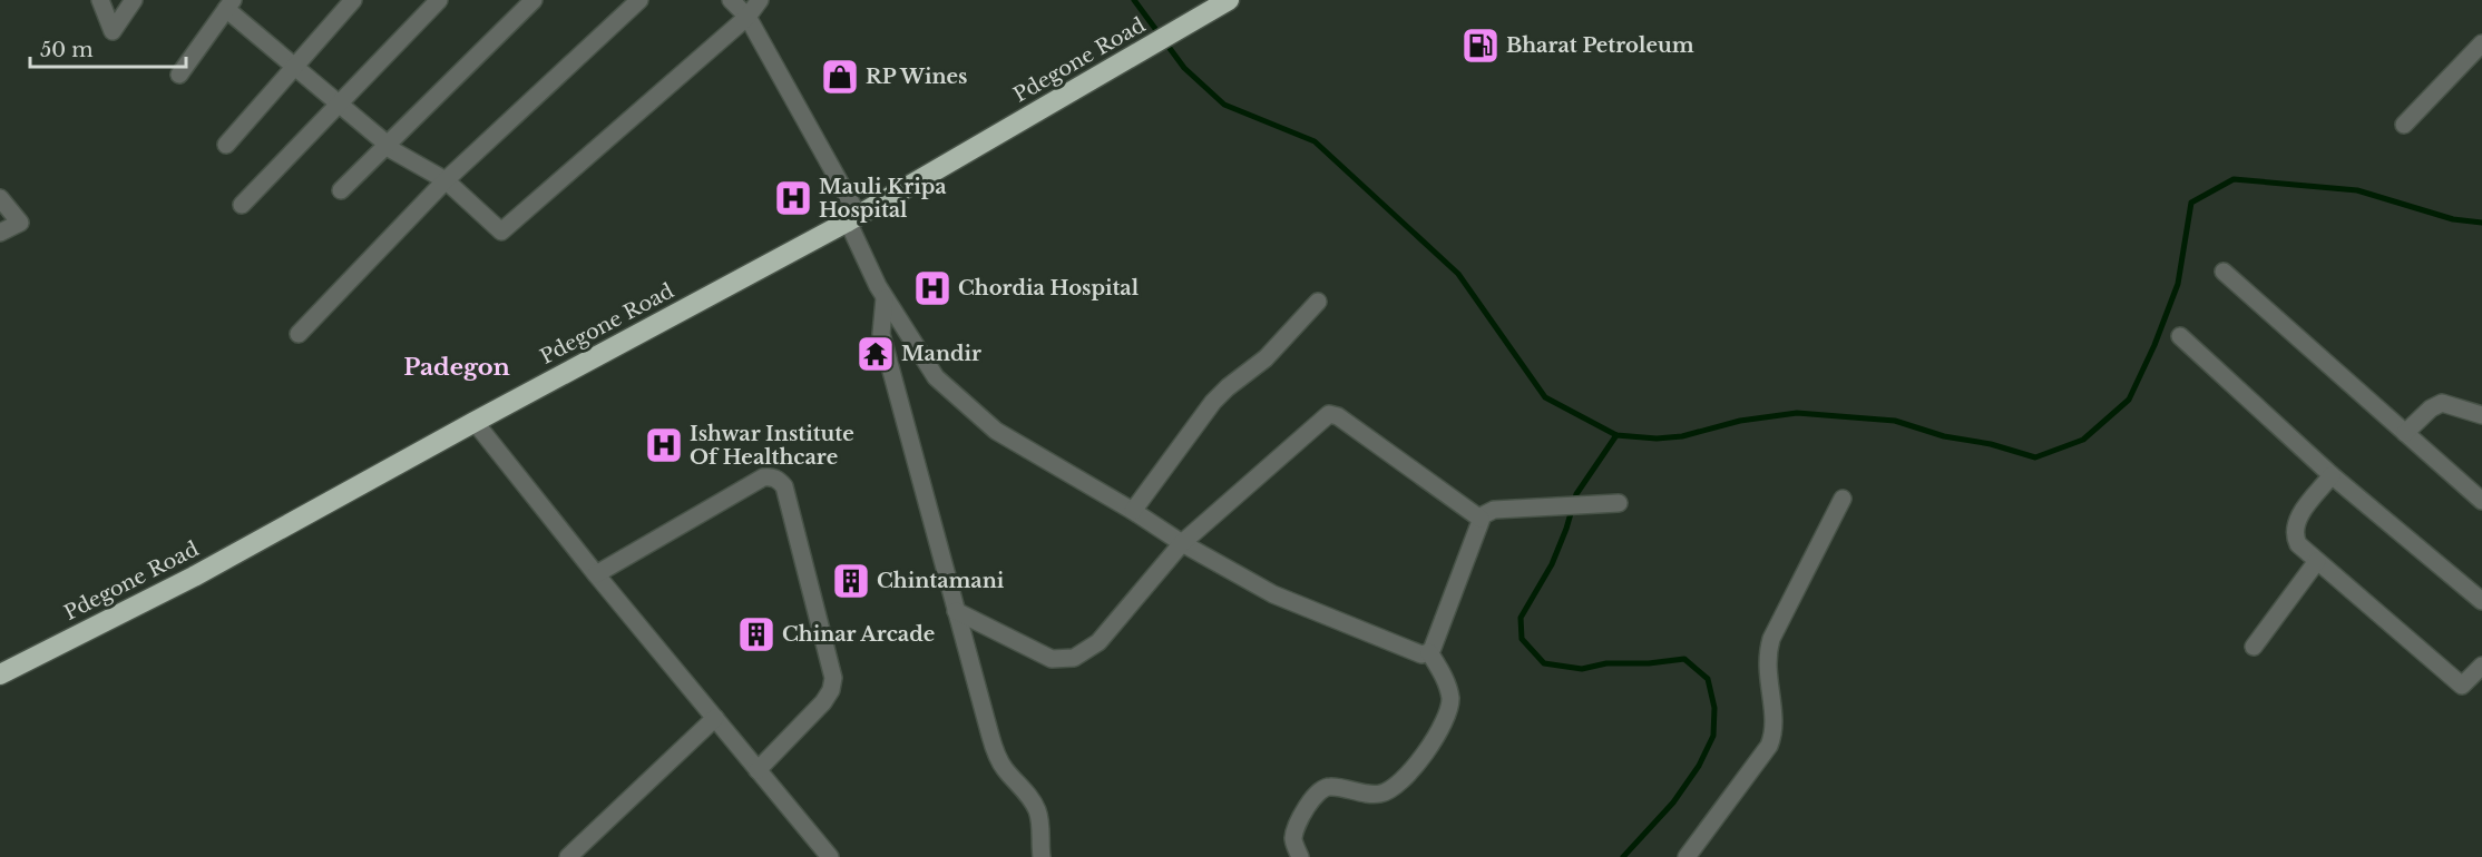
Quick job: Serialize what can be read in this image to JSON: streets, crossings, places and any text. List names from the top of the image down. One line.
{"streets":{"highway":["Pdegone Road"]},"districts":["Padegon"],"places":{"fuel station":["Bharat Petroleum"],"shop":["RP Wines"],"hospital":["Mauli Kripa Hospital","Chordia Hospital","Ishwar Institute Of Healthcare"],"temple":["Mandir"],"building":["Chintamani","Chinar Arcade"]},"scale_bar":"50 m"}
